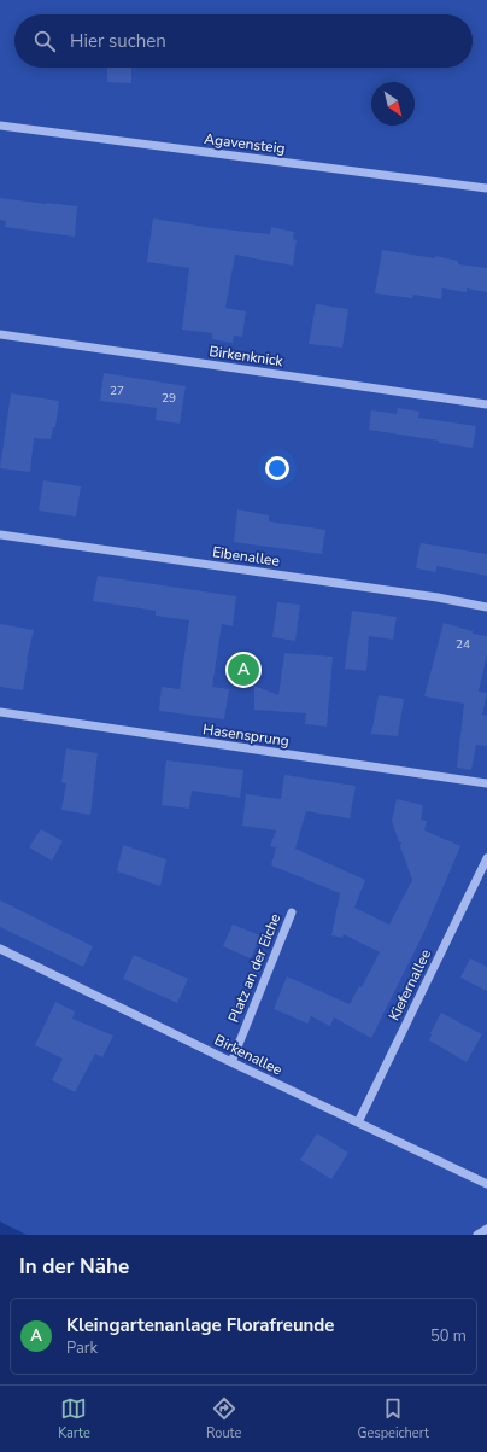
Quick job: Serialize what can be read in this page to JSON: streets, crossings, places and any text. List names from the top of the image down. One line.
{"streets":{"lane":["Agavensteig","Birkenknick","Eibenallee","Hasensprung","Platz an der Eiche","Kiefernallee","Birkenallee"]},"crossings":[["Platz an der Eiche","Birkenallee"],["Kiefernallee","Birkenallee"]],"house_numbers":["27","29","24"],"north":"bottom right","page":{"search":"Hier suchen","pins":"A","heading":"In der Nähe","list":[{"mark":"A","name":"Kleingartenanlage Florafreunde","note":"Park","value":"50 m"}],"nav":["Karte","Route","Gespeichert"]}}
